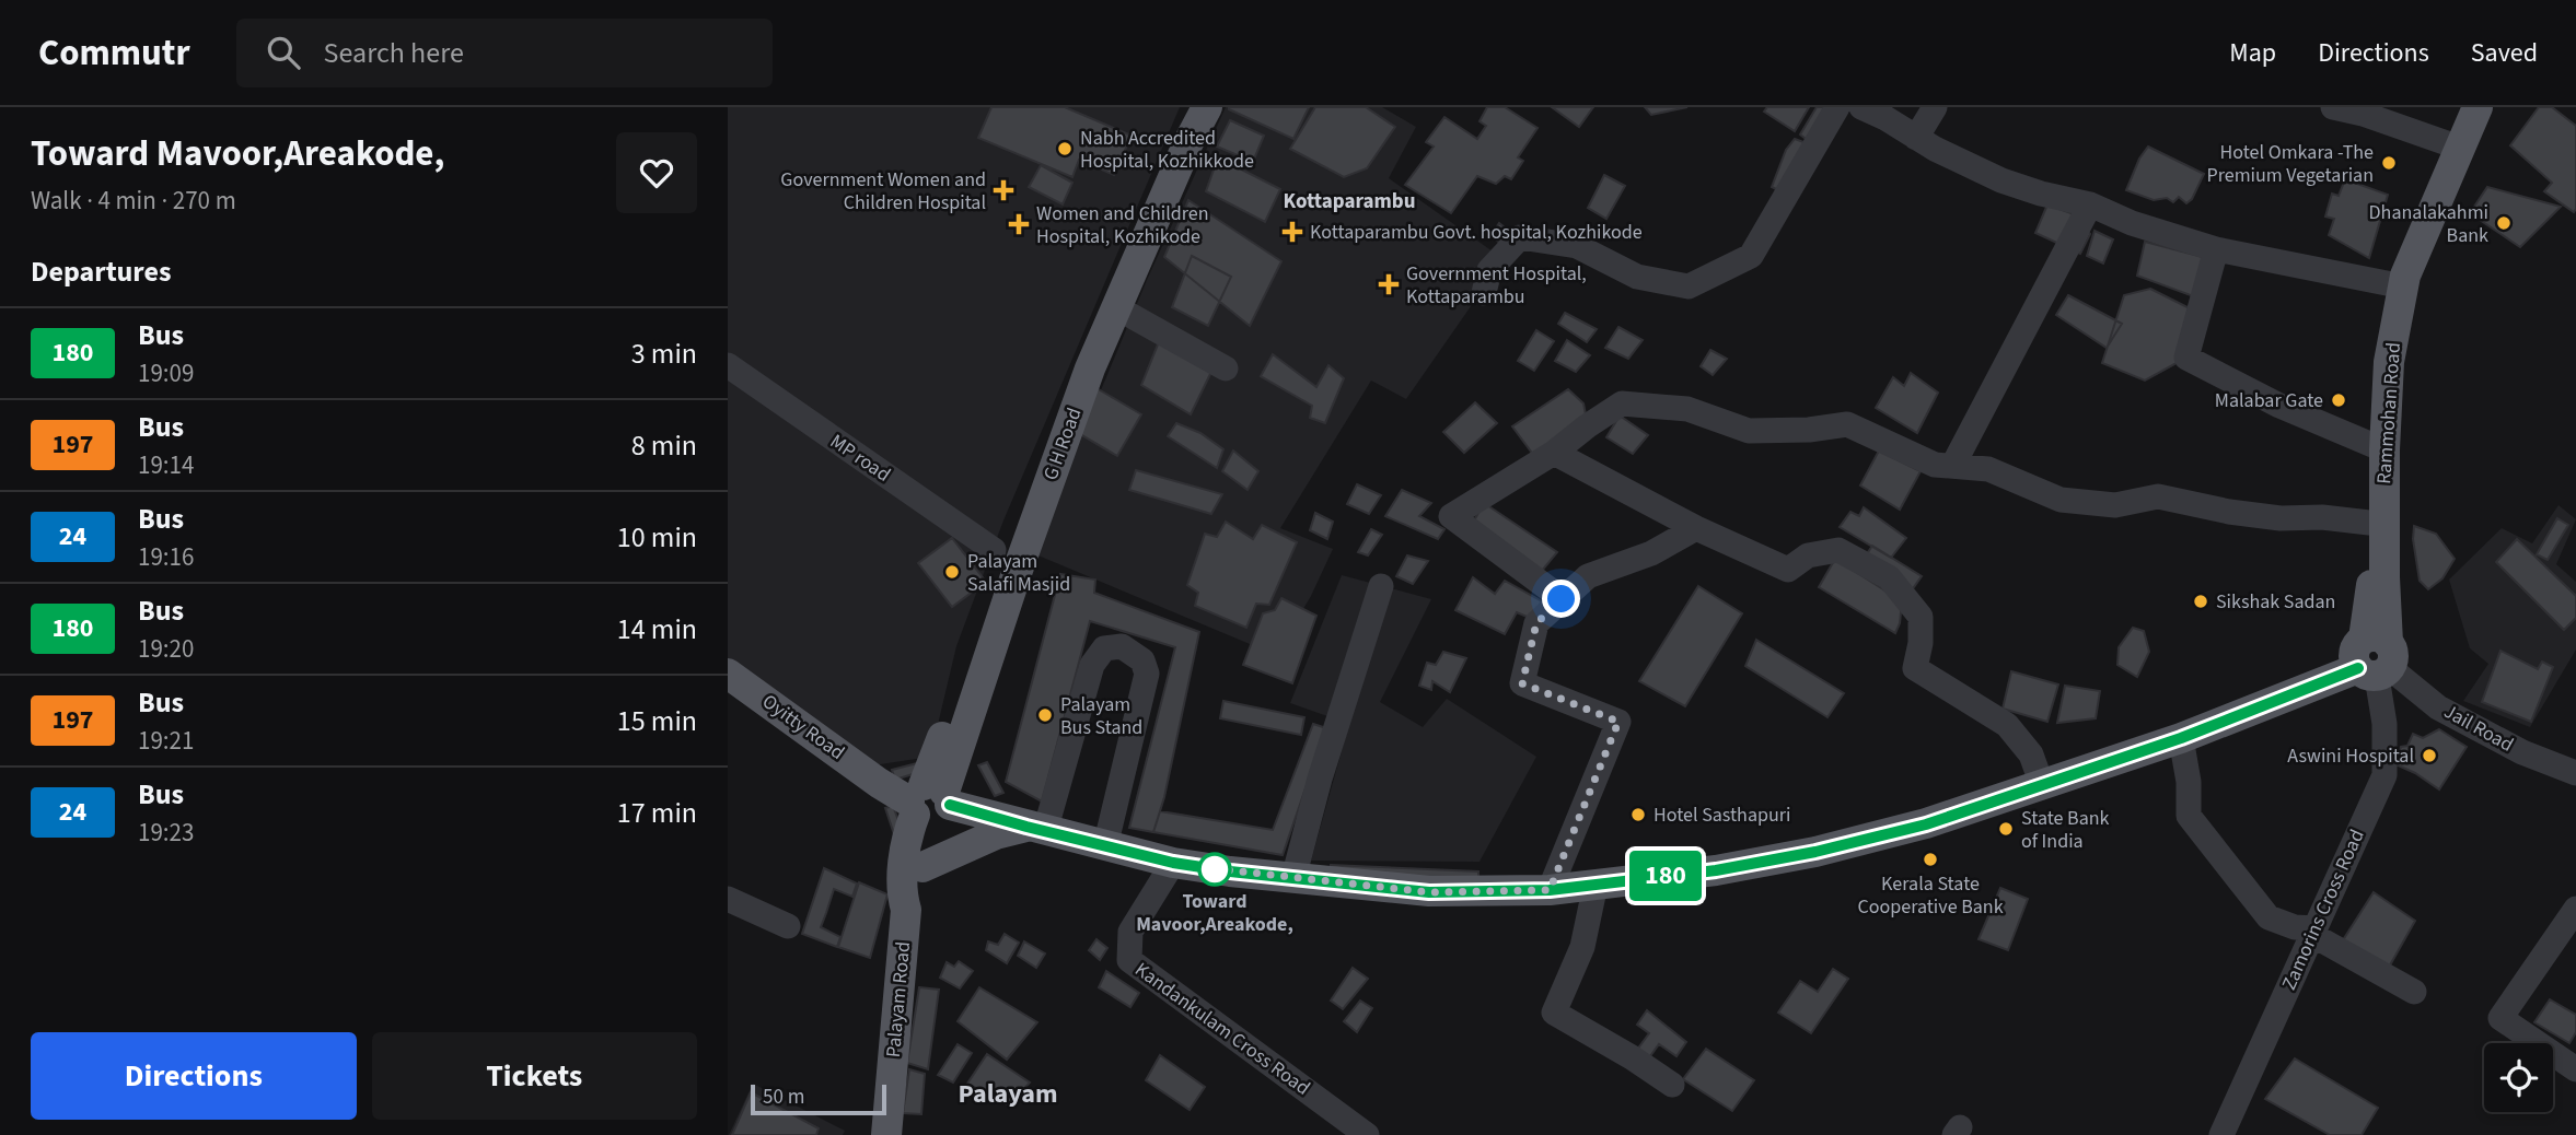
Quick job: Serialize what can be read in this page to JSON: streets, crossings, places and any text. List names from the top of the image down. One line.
{"streets":{"main road":["Rammohan Road","G H Road","Oyitty Road","Palayam Road"],"street":["MP road","Jail Road","Zamorins Cross Road","Kandankulam Cross Road"]},"crossings":[["Rammohan Road","Oyitty Road"],["Rammohan Road","Jail Road"],["Rammohan Road","Zamorins Cross Road"],["G H Road","Oyitty Road"],["Oyitty Road","Jail Road"],["Oyitty Road","Zamorins Cross Road"],["Oyitty Road","Kandankulam Cross Road"],["Jail Road","Zamorins Cross Road"]],"districts":["Kottaparambu","Palayam"],"places":{"other":["Nabh Accredited Hospital, Kozhikkode","Hotel Omkara -The Premium Vegetarian","Dhanalakahmi Bank","Malabar Gate","Palayam Salafi Masjid","Sikshak Sadan","Palayam Bus Stand","Aswini Hospital","Hotel Sasthapuri","State Bank of India","Kerala State Cooperative Bank","Toward Mavoor,Areakode,"],"health":["Government Women and Children Hospital","Women and Children Hospital, Kozhikode","Kottaparambu Govt. hospital, Kozhikode","Government Hospital, Kottaparambu"]},"lines":["bus line 180"],"scale_bar":"50 m","page":{"header":"Commutr","search":"Search here","nav":["Map","Directions","Saved"],"heading":[["Toward Mavoor,Areakode,","Walk · 4 min · 270 m"],"Departures"],"on_map":"180","list":[{"mark":"180","name":"Bus","note":"19:09","value":"3 min"},{"mark":"197","name":"Bus","note":"19:14","value":"8 min"},{"mark":"24","name":"Bus","note":"19:16","value":"10 min"},{"mark":"180","name":"Bus","note":"19:20","value":"14 min"},{"mark":"197","name":"Bus","note":"19:21","value":"15 min"},{"mark":"24","name":"Bus","note":"19:23","value":"17 min"}],"buttons":["Directions","Tickets"],"scale":"50 m"}}
